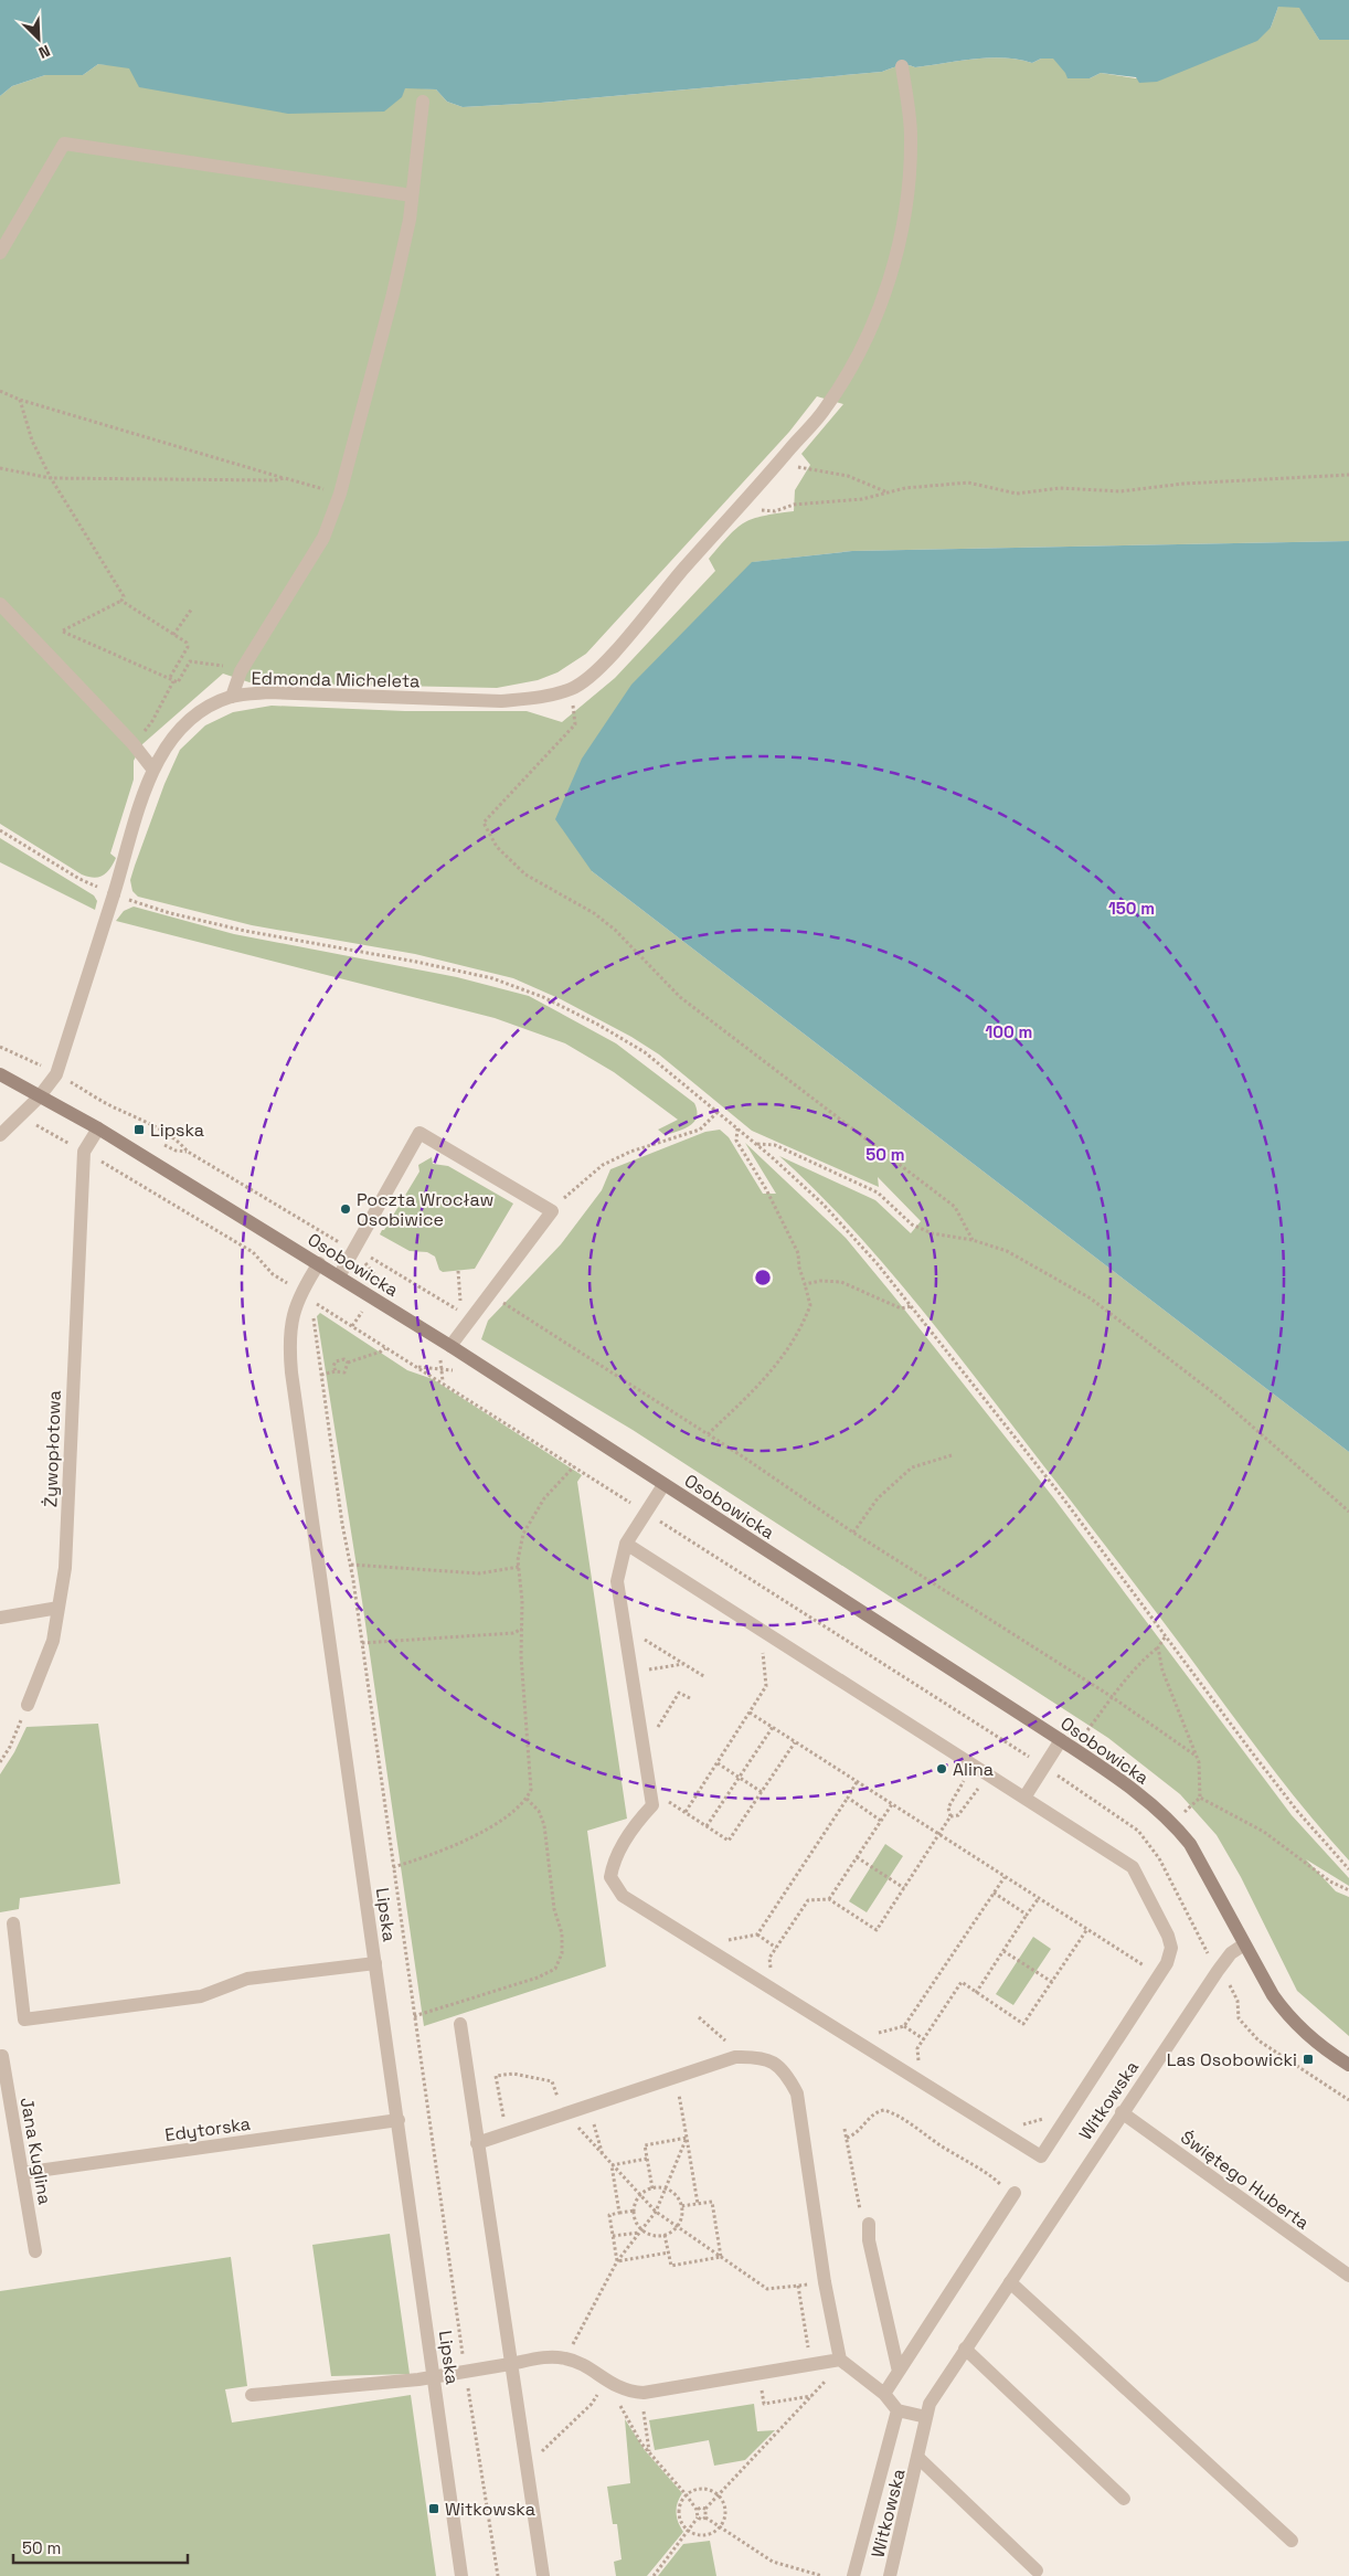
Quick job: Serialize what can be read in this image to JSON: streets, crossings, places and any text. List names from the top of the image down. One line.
{"streets":{"street":["Edmonda Micheleta","Osobowicka","Żywopłotowa","Lipska","Witkowska","Edytorska","Jana Kuglina","Świętego Huberta"]},"crossings":[["Edmonda Micheleta","Osobowicka"],["Osobowicka","Żywopłotowa"],["Osobowicka","Lipska"],["Osobowicka","Witkowska"],["Lipska","Edytorska"],["Witkowska","Świętego Huberta"],["Edytorska","Jana Kuglina"]],"places":{"transit":["Lipska","Las Osobowicki","Witkowska"],"other":["Poczta Wrocław Osobiwice","Alina"]},"scale_bar":"50 m","north":"bottom right","rings":["150 m","100 m","50 m"]}
